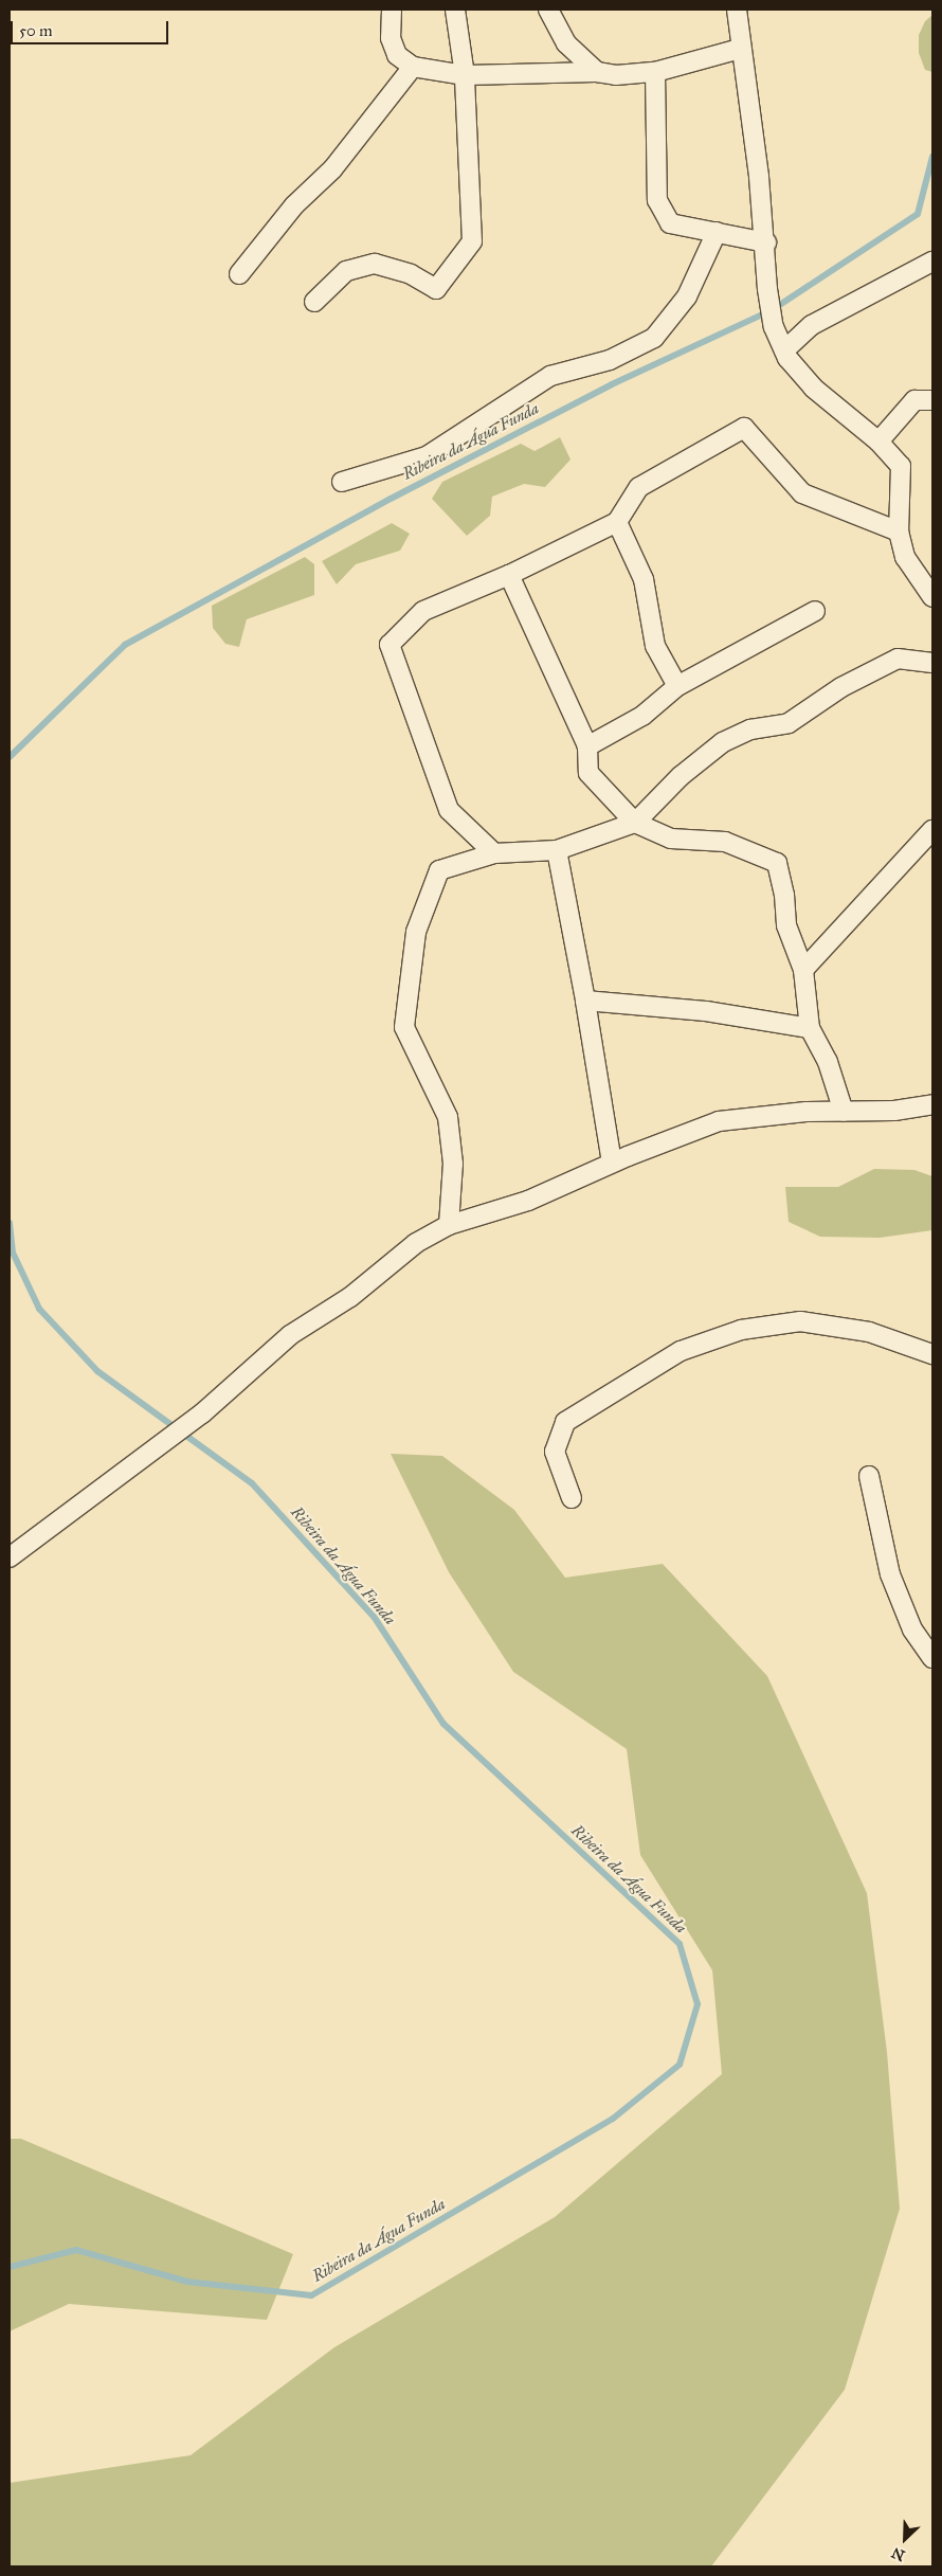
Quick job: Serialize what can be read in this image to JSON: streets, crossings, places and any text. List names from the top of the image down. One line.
{"water":["Ribeira da Água Funda"],"scale_bar":"50 m","north":"bottom left"}
